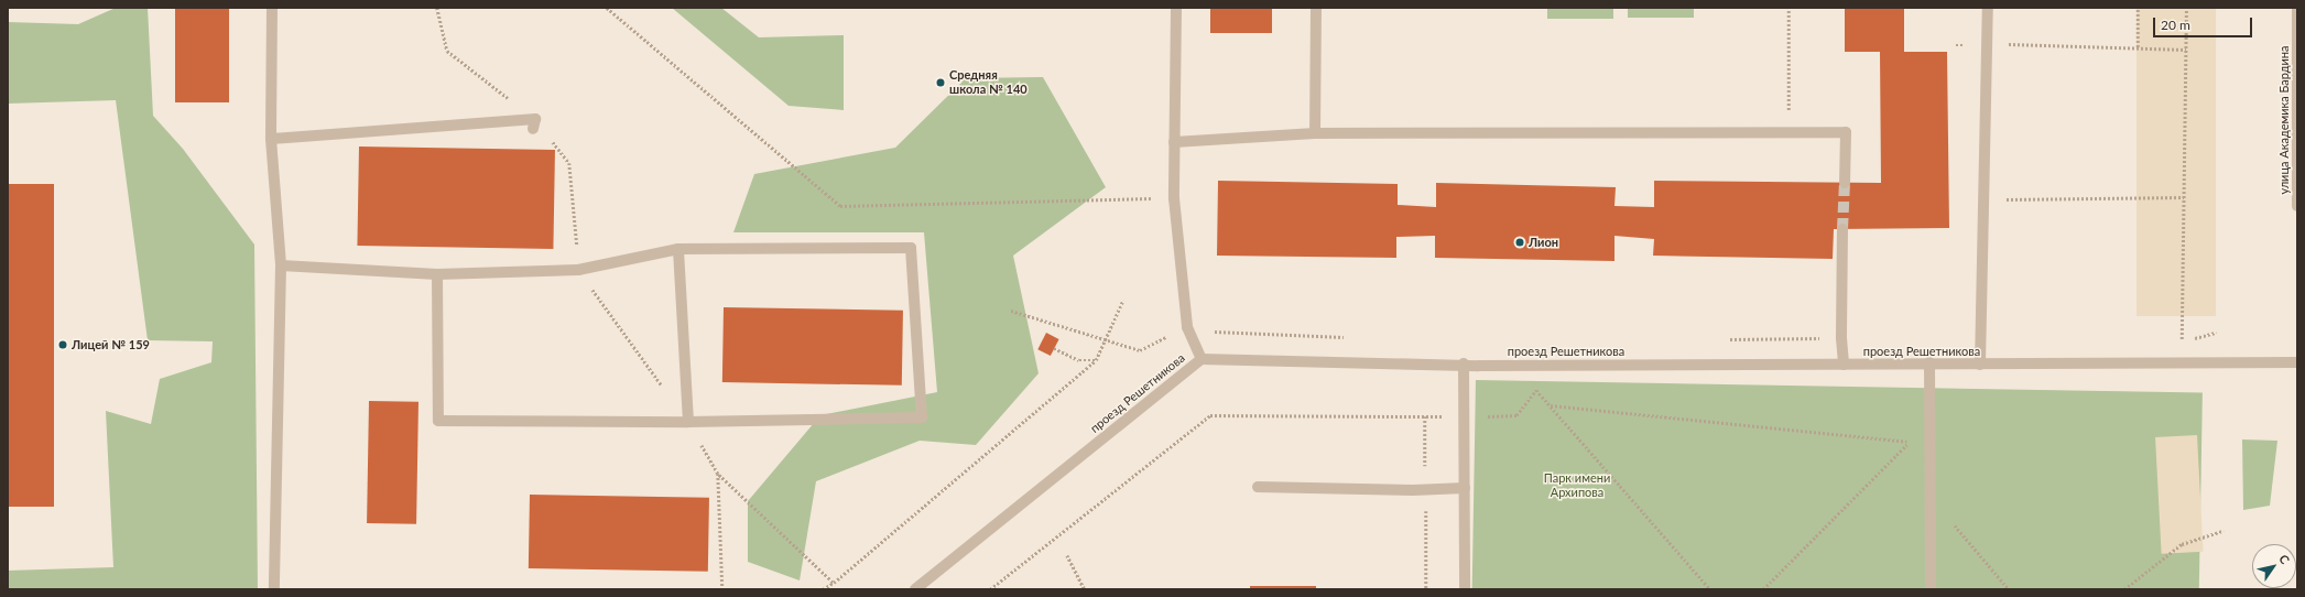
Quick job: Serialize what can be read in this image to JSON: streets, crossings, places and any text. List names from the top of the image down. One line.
{"streets":{"street":["улица Академика Бардина","проезд Решетникова"]},"parks":["Парк имени Архипова"],"places":["Средняя школа № 140","Лион","Лицей № 159"],"scale_bar":"20 m","north":"top right"}
